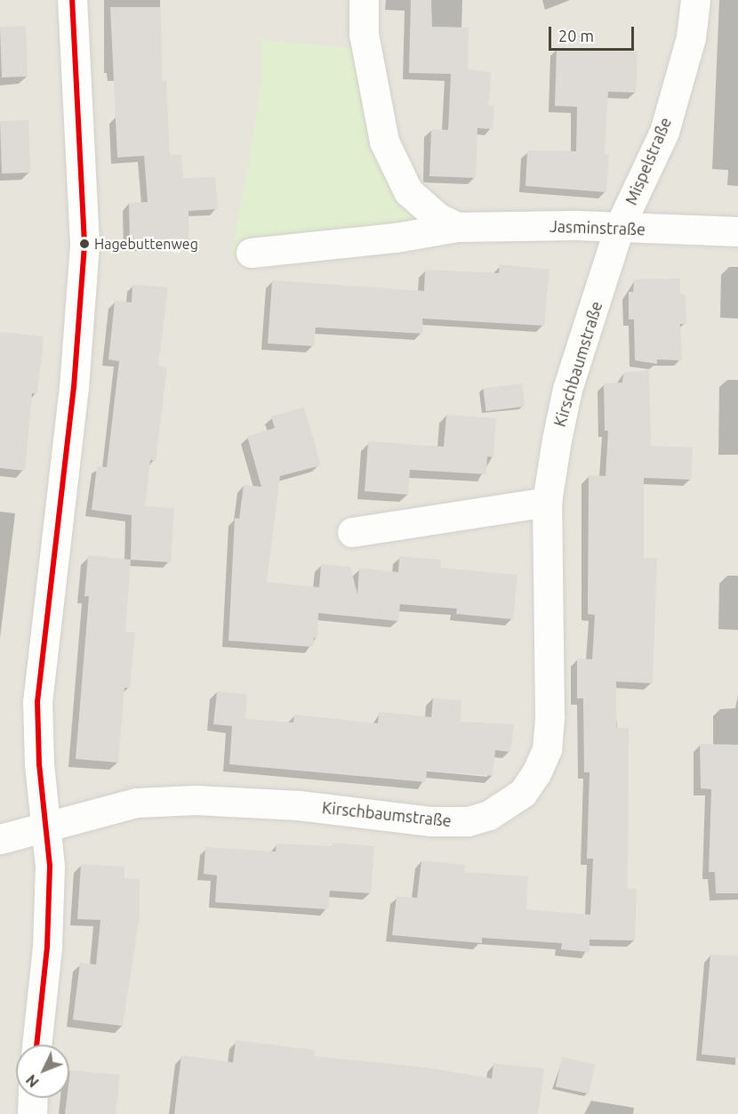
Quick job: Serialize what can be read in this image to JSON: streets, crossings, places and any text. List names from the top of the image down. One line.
{"streets":{"street":["Mispelstraße","Jasminstraße","Kirschbaumstraße"]},"crossings":[["Mispelstraße","Jasminstraße"],["Mispelstraße","Kirschbaumstraße"],["Jasminstraße","Kirschbaumstraße"]],"places":["Hagebuttenweg"],"scale_bar":"20 m","north":"bottom left"}
